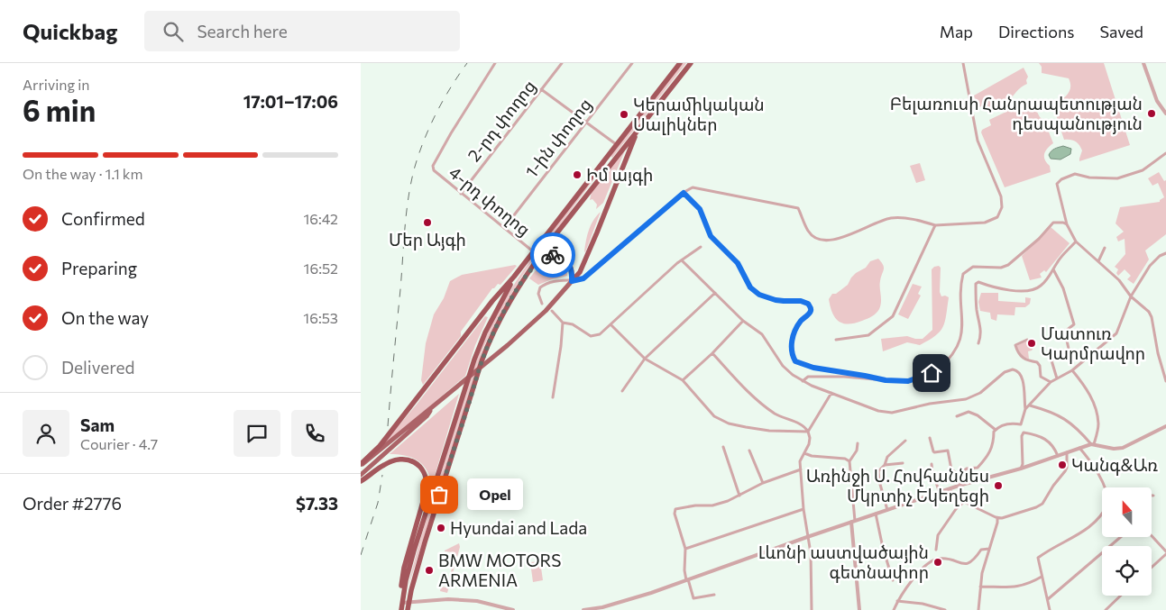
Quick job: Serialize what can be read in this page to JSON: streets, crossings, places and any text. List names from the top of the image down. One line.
{"streets":{"street":["2-րդ փողոց","1-ին փողոց","4-րդ փողոց"]},"crossings":[["2-րդ փողոց","4-րդ փողոց"],["1-ին փողոց","4-րդ փողոց"]],"places":["Բելառուսի Հանրապետության դեսպանություն","Կերամիկական Սալիկներ","Իմ այգի","Մեր Այգի","Մատուռ Կարմրավոր","Կանգ&Առ","Առինջի Ս. Հովհաննես Մկրտիչ Եկեղեցի","Opel","Hyundai and Lada","Լևոնի աստվածային գետնափոր","BMW MOTORS ARMENIA"],"north":"top","page":{"header":"Quickbag","search":"Search here","nav":["Map","Directions","Saved"],"heading":["6 min","Arriving in","17:01–17:06"],"panel":["Sam","Courier · 4.7","Order #2776","$7.33"],"bar":"On the way · 1.1 km","list":[["Confirmed","16:42"],["Preparing","16:52"],["On the way","16:53"],"Delivered"],"bubble":"Opel"}}
